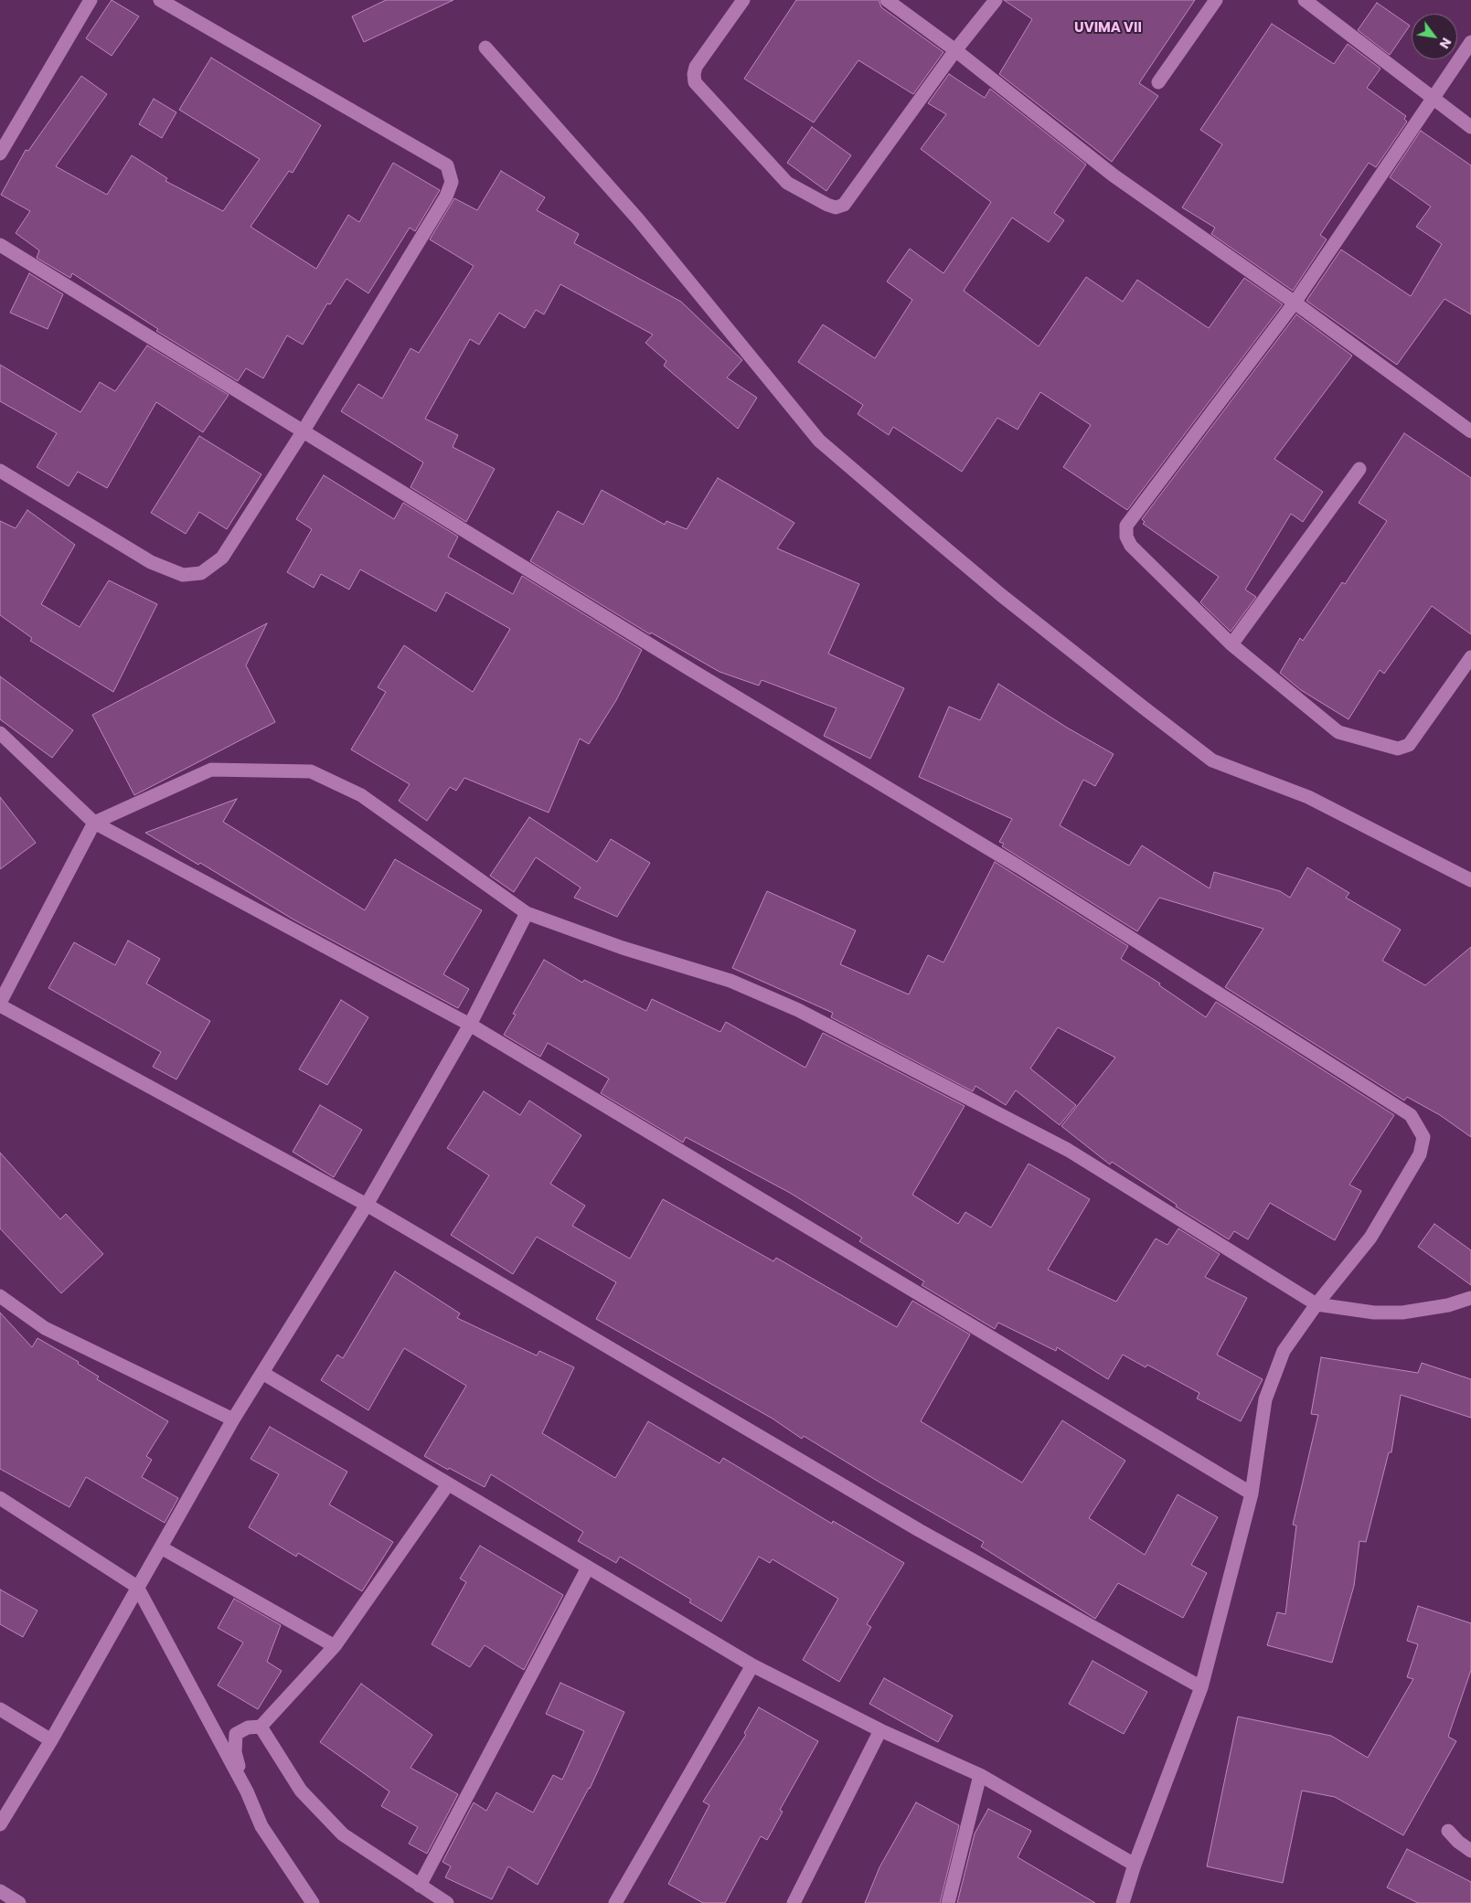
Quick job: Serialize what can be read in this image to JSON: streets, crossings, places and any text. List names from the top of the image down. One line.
{"districts":["UVIMA VII"],"north":"bottom right"}
